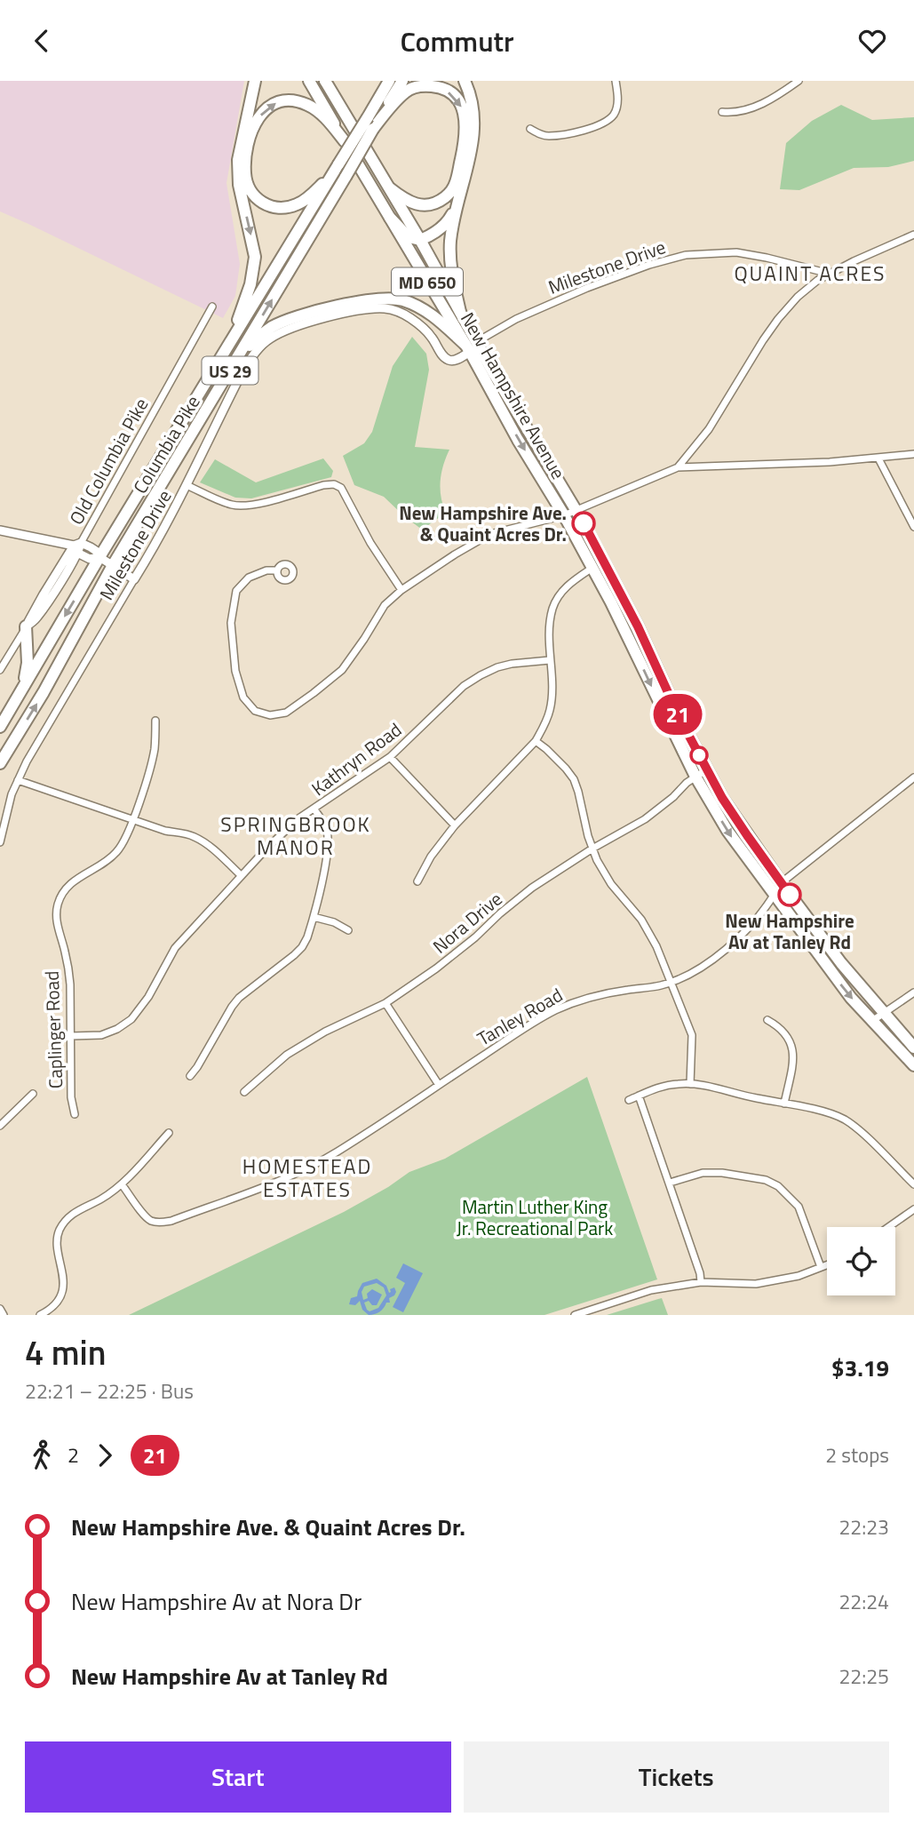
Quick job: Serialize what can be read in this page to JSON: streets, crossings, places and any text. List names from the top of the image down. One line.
{"streets":{"main road":["MD 650","US 29","New Hampshire Avenue","Columbia Pike"],"street":["Milestone Drive","Old Columbia Pike","Kathryn Road","Nora Drive","Tanley Road","Caplinger Road"]},"crossings":[["Milestone Drive","New Hampshire Avenue"],["New Hampshire Avenue","Nora Drive"],["New Hampshire Avenue","Tanley Road"],["Kathryn Road","Caplinger Road"]],"districts":["QUAINT ACRES","SPRINGBROOK MANOR","HOMESTEAD ESTATES"],"parks":["Martin Luther King Jr. Recreational Park"],"places":["New Hampshire Ave. & Quaint Acres Dr.","New Hampshire Av at Tanley Rd"],"lines":["bus line 21"],"page":{"header":"Commutr","on_map":"21","heading":["4 min","22:21 – 22:25 · Bus","$3.19"],"legs":["2","21","2 stops"],"list":[{"name":"New Hampshire Ave. & Quaint Acres Dr.","value":"22:23"},{"name":"New Hampshire Av at Nora Dr","value":"22:24"},{"name":"New Hampshire Av at Tanley Rd","value":"22:25"}],"buttons":["Start","Tickets"]}}
